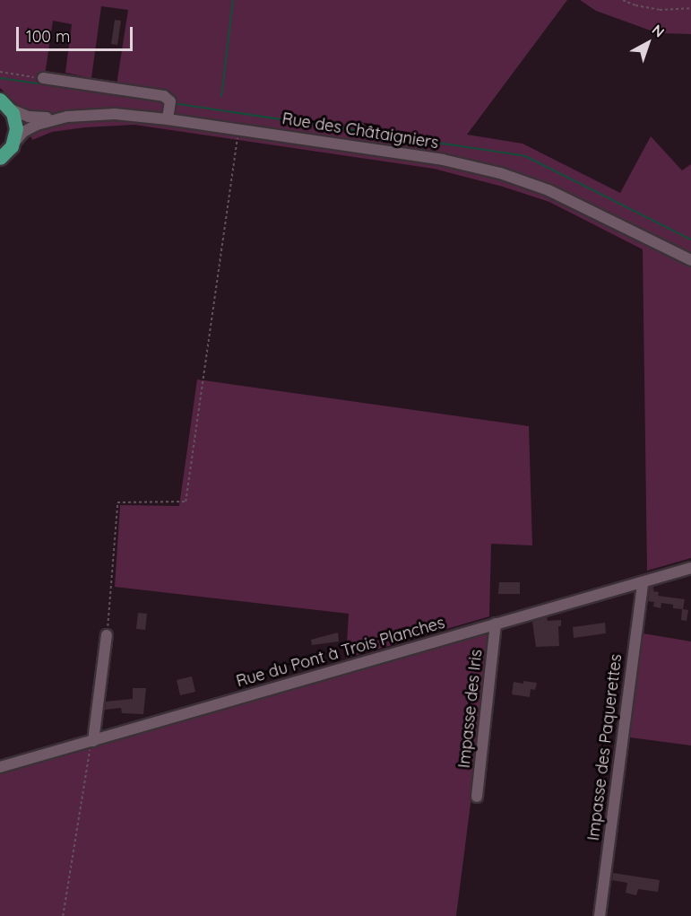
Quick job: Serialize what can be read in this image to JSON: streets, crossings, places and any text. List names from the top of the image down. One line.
{"streets":{"street":["Rue des Châtaigniers","Rue du Pont à Trois Planches","Impasse des Iris","Impasse des Paquerettes"]},"crossings":[["Rue du Pont à Trois Planches","Impasse des Iris"],["Rue du Pont à Trois Planches","Impasse des Paquerettes"]],"scale_bar":"100 m","north":"top right"}
